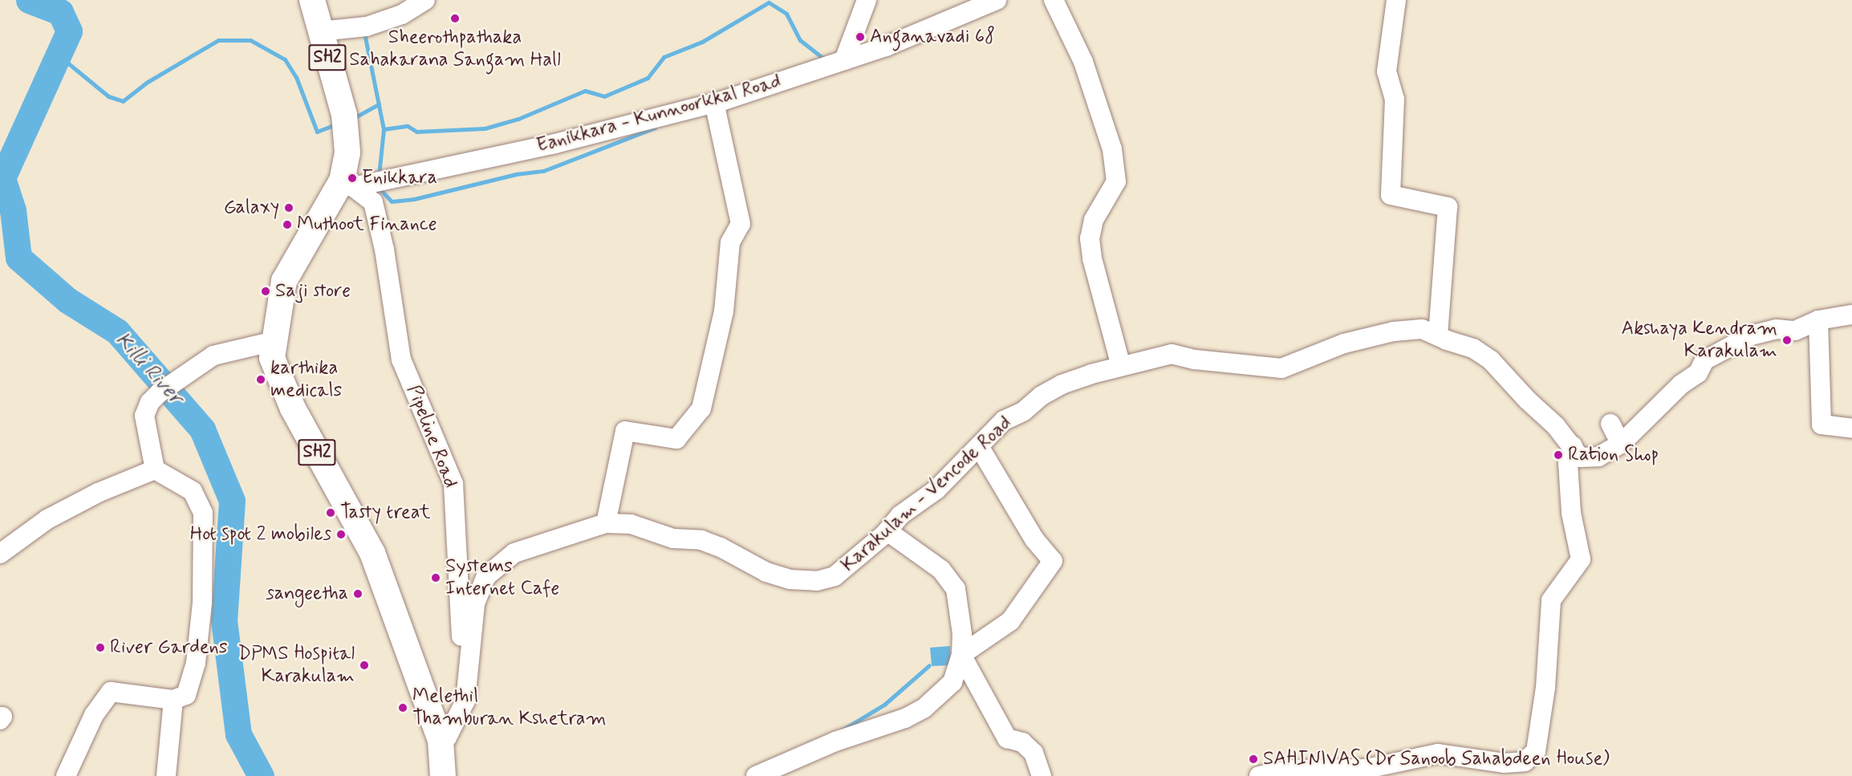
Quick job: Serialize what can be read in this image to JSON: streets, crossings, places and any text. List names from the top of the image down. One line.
{"streets":{"main road":["SH2"],"street":["Eanikkara - Kunnoorkkal Road","Pipeline Road","Karakulam - Vencode Road"]},"crossings":[["SH2","Eanikkara - Kunnoorkkal Road"],["SH2","Pipeline Road"],["SH2","Karakulam - Vencode Road"],["Eanikkara - Kunnoorkkal Road","Pipeline Road"],["Pipeline Road","Karakulam - Vencode Road"]],"water":["Killi River"],"places":["Sheerothpathaka Sahakarana Sangam Hall","Anganavadi 68","Enikkara","Galaxy","Muthoot Finance","Saji store","Akshaya Kendram Karakulam","karthika medicals","Ration Shop","Tasty treat","Hot spot 2 mobiles","Systems Internet Cafe","sangeetha","River Gardens","DPMS Hospital Karakulam","Melethil Thamburan Kshetram","SAHINIVAS (Dr Sanoob Sahabdeen House)"]}
